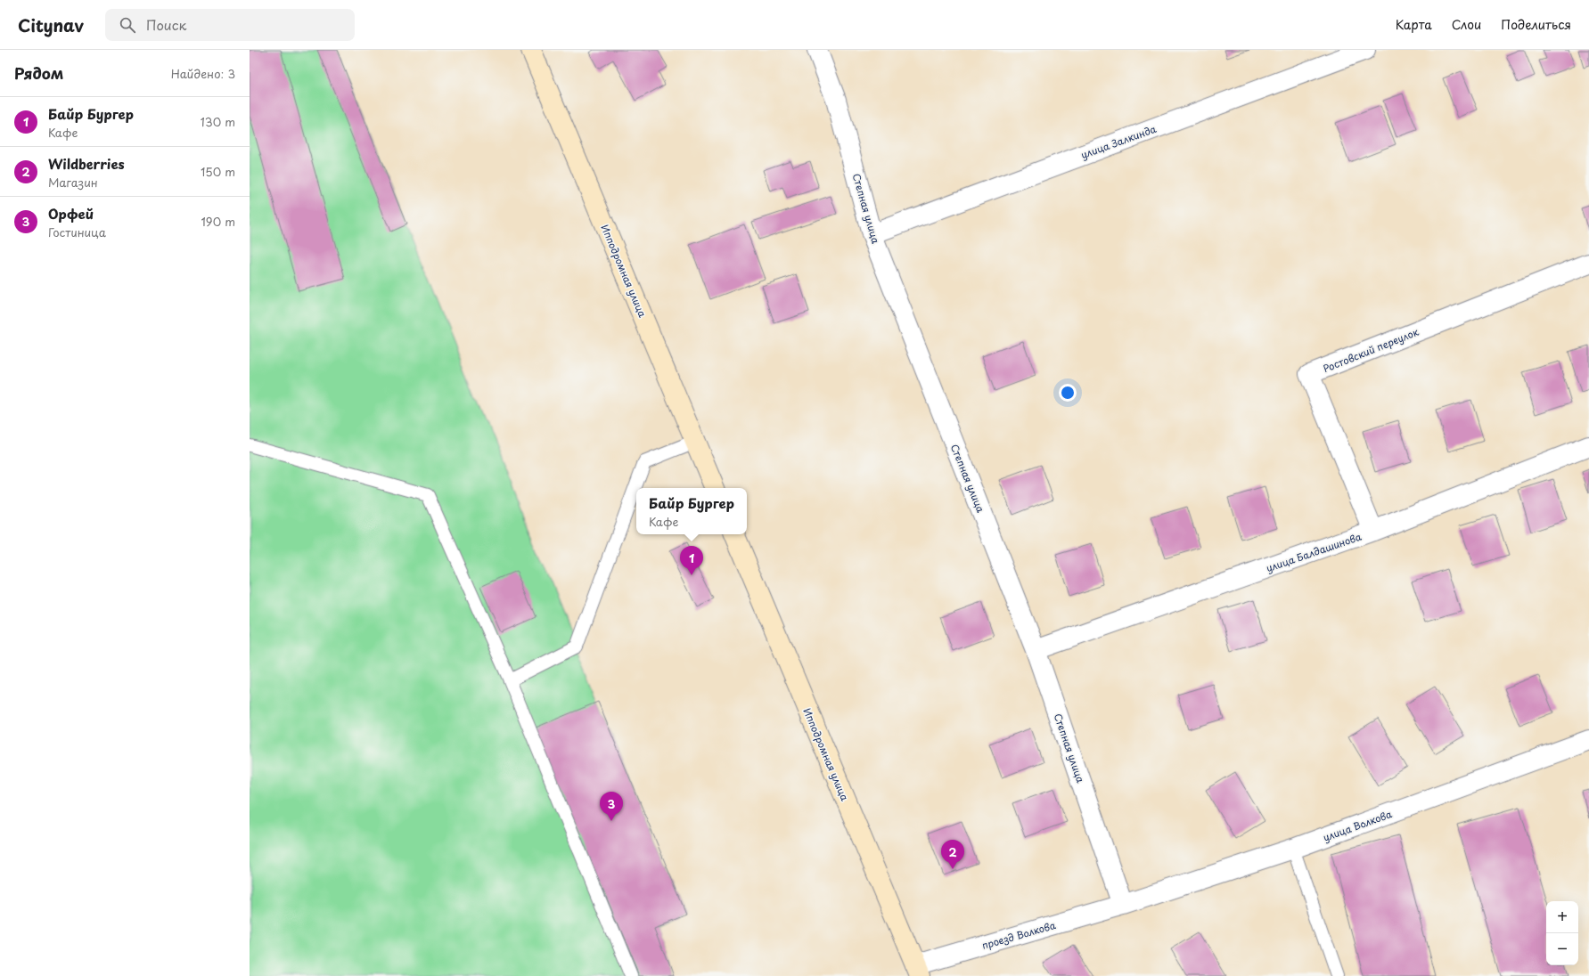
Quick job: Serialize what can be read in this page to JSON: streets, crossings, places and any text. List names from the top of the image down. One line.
{"streets":{"main road":["Ипподромная улица"],"street":["улица Залкинда","Степная улица","Ростовский переулок","улица Балдашинова","улица Волкова","проезд Волкова"]},"crossings":[["улица Залкинда","Степная улица"],["Степная улица","улица Балдашинова"],["Степная улица","улица Волкова"],["Степная улица","проезд Волкова"],["Ипподромная улица","проезд Волкова"],["Ростовский переулок","улица Балдашинова"],["улица Волкова","проезд Волкова"]],"page":{"header":"Citynav","search":"Поиск","nav":["Карта","Слои","Поделиться"],"heading":["Рядом","Найдено: 3"],"list":[{"mark":"1","name":"Байр Бургер","note":"Кафе","value":"130 m"},{"mark":"2","name":"Wildberries","note":"Магазин","value":"150 m"},{"mark":"3","name":"Орфей","note":"Гостиница","value":"190 m"}],"popup":["Байр Бургер","Кафе"],"pins":["1","3","2"],"map_buttons":["+","−"]}}
